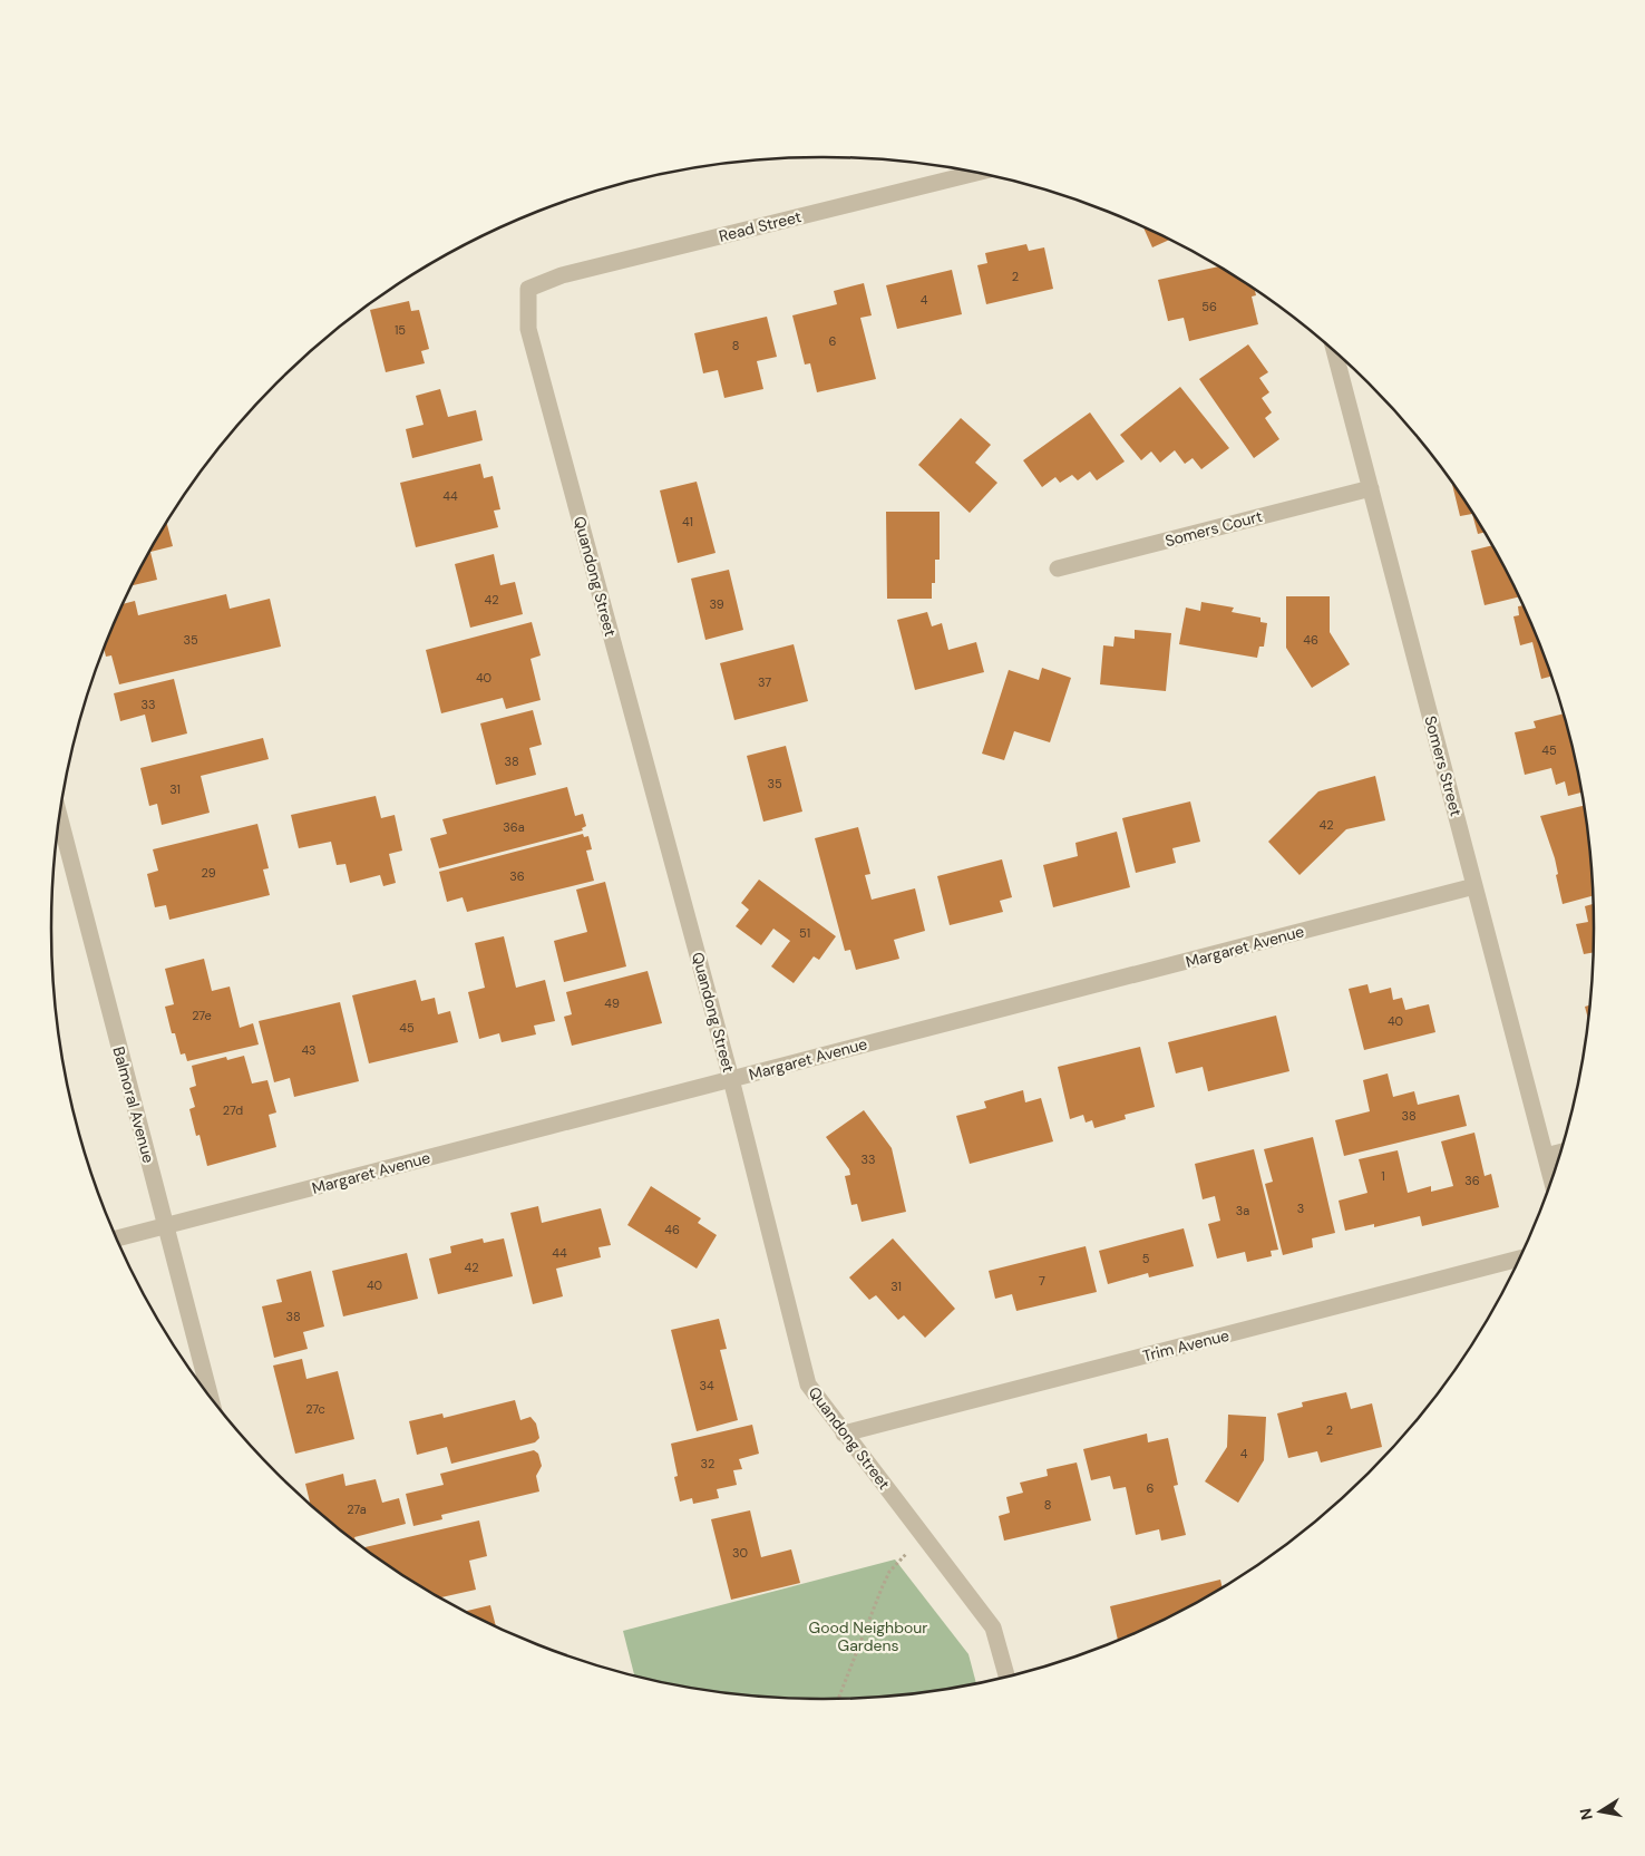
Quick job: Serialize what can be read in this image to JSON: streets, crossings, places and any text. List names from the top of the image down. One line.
{"streets":{"street":["Read Street","Somers Court","Quandong Street","Somers Street","Margaret Avenue","Balmoral Avenue","Trim Avenue"]},"crossings":[["Read Street","Quandong Street"],["Somers Court","Somers Street"],["Quandong Street","Margaret Avenue"],["Quandong Street","Trim Avenue"],["Somers Street","Margaret Avenue"],["Margaret Avenue","Balmoral Avenue"]],"parks":["Good Neighbour Gardens"],"house_numbers":["2","4","56","15","6","8","44","41","42","39","35","46","40","37","33","45","38","35","31","42","36a","29","36","51","49","27e","40","45","43","27d","38","33","1","36","3","3a","46","44","5","42","7","40","31","38","34","27c","2","4","32","6","8","27a","30"],"north":"left"}
